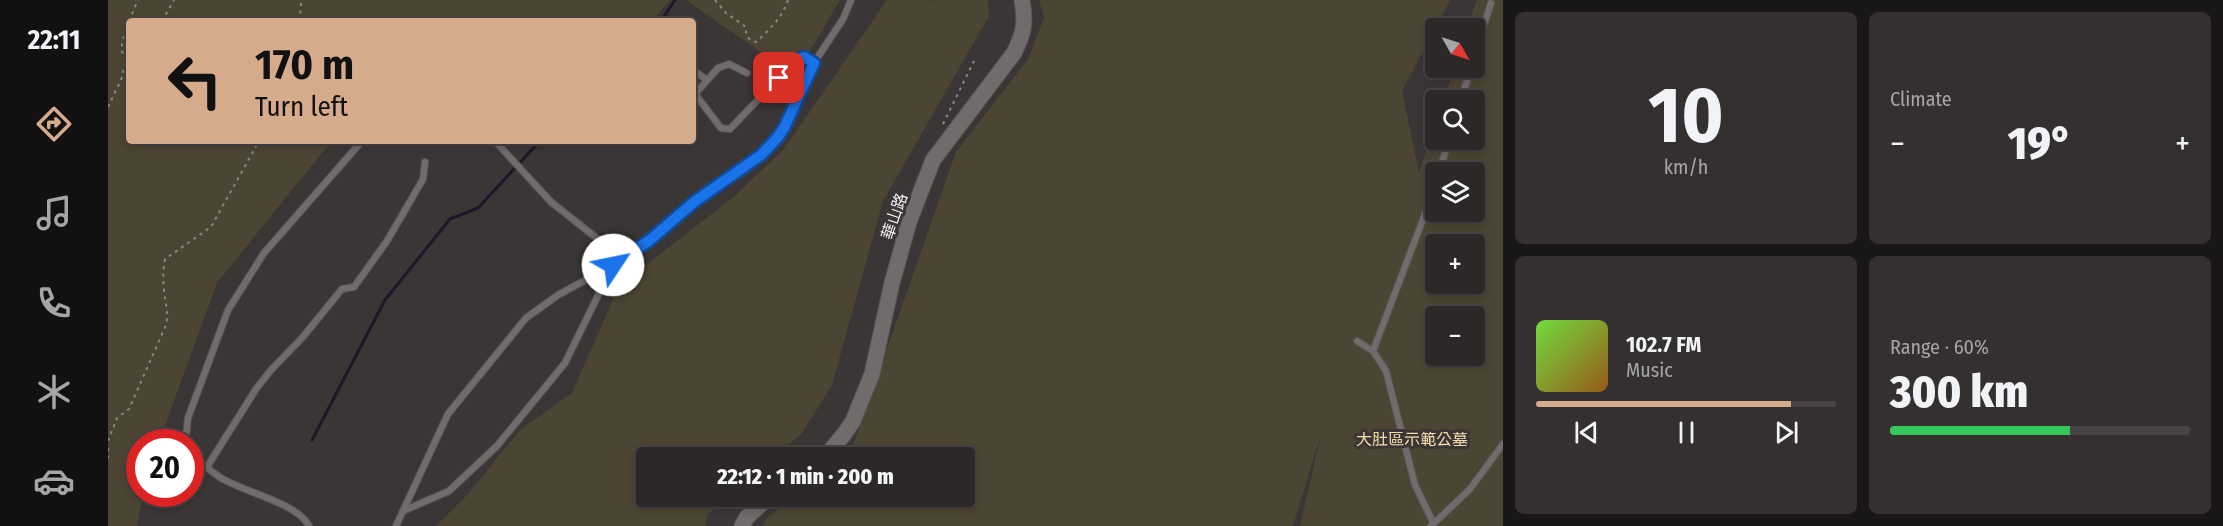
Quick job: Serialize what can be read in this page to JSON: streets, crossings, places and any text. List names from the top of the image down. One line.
{"streets":{"street":["華山路"]},"parks":["大肚區示範公墓"],"north":"bottom right","page":{"tabs":"22:11","tile":[["10","km/h"],"Climate",["Range · 60%","300 km"]],"map_buttons":["+","−"],"turn":["170 m","Turn left"],"heat":["−","19°","+"],"song":["102.7 FM","Music"],"limit":"20","trip":"22:12 · 1 min · 200 m"}}
